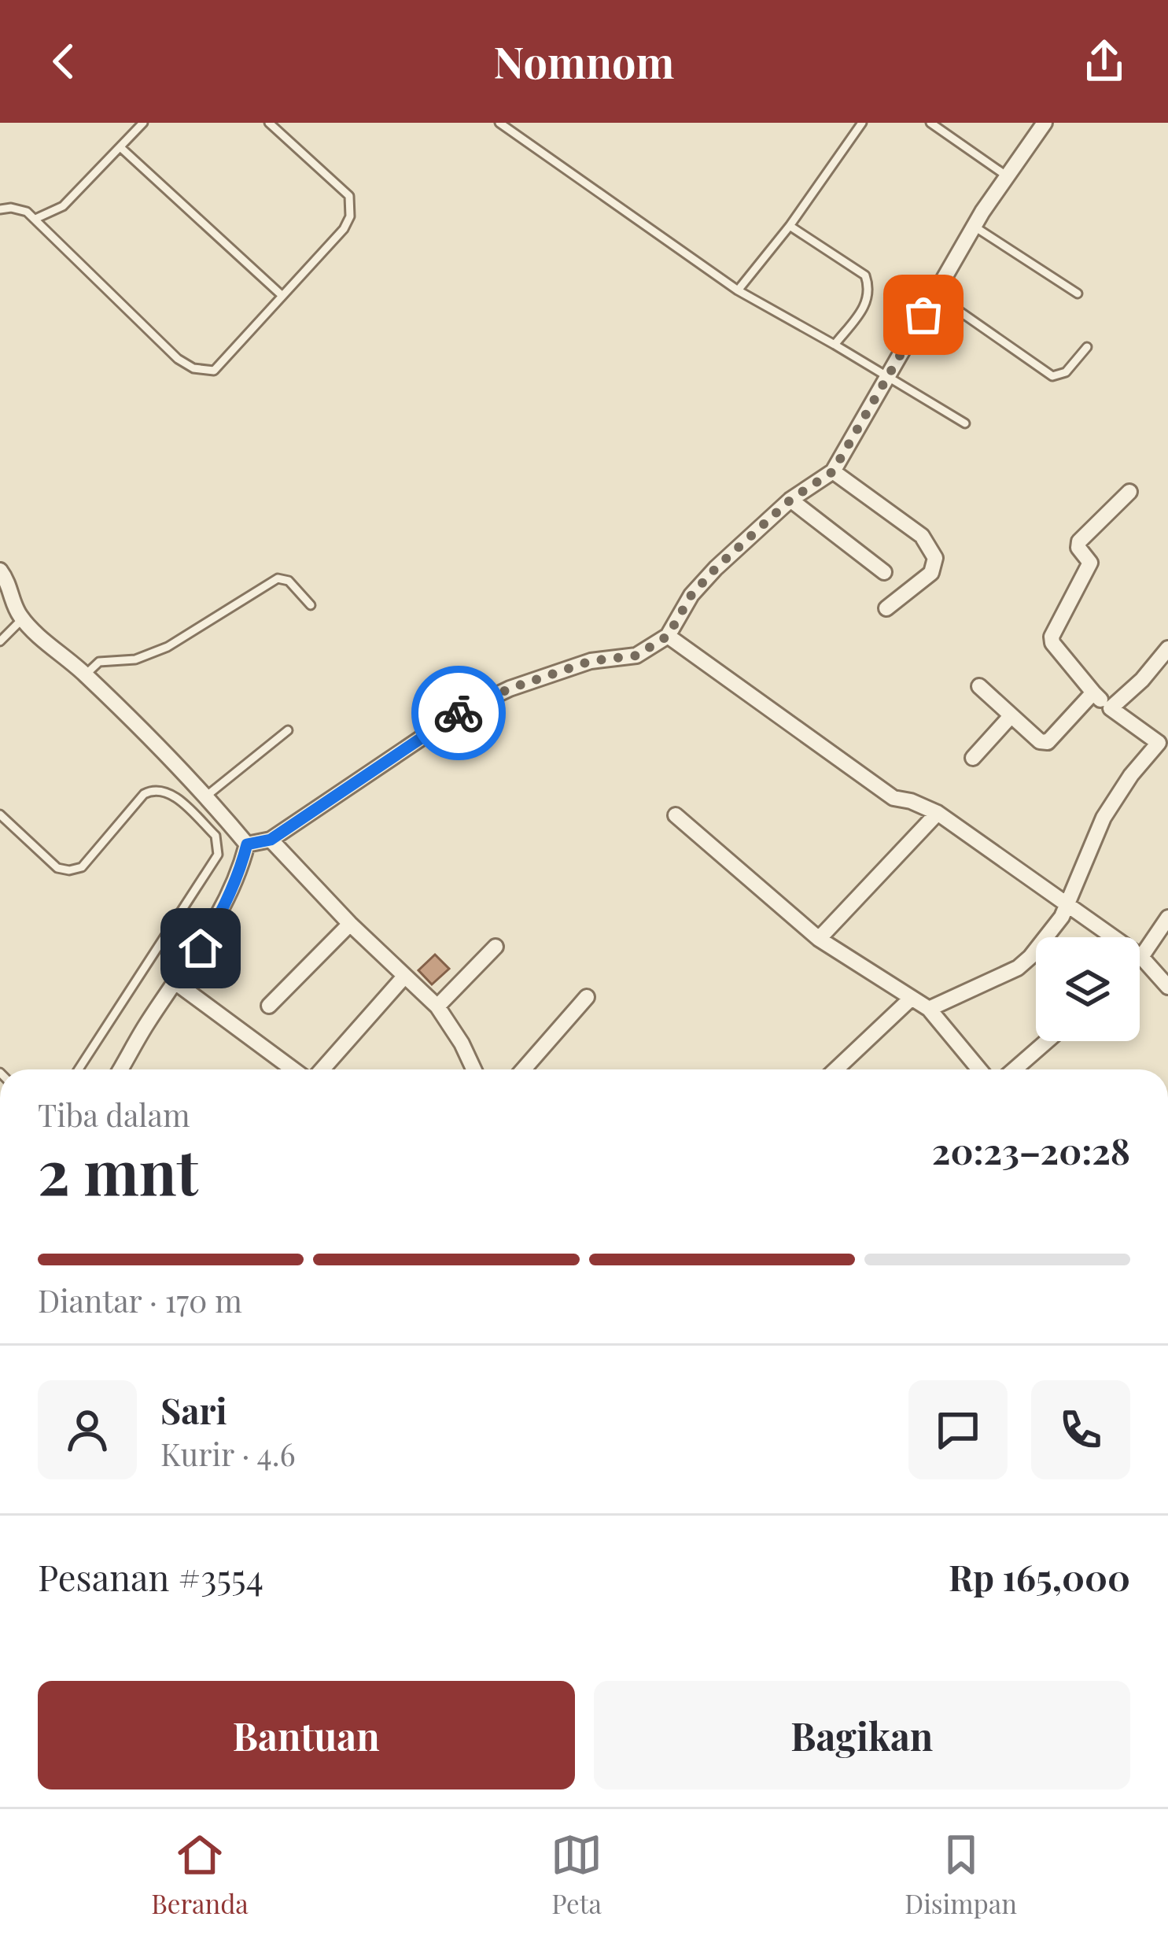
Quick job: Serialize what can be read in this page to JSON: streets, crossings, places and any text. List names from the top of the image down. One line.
{"page":{"header":"Nomnom","heading":["2 mnt","Tiba dalam","20:23–20:28"],"panel":["Sari","Kurir · 4.6","Pesanan #3554","Rp 165,000"],"bar":"Diantar · 170 m","buttons":["Bantuan","Bagikan"],"tabs":["Beranda","Peta","Disimpan"]}}
